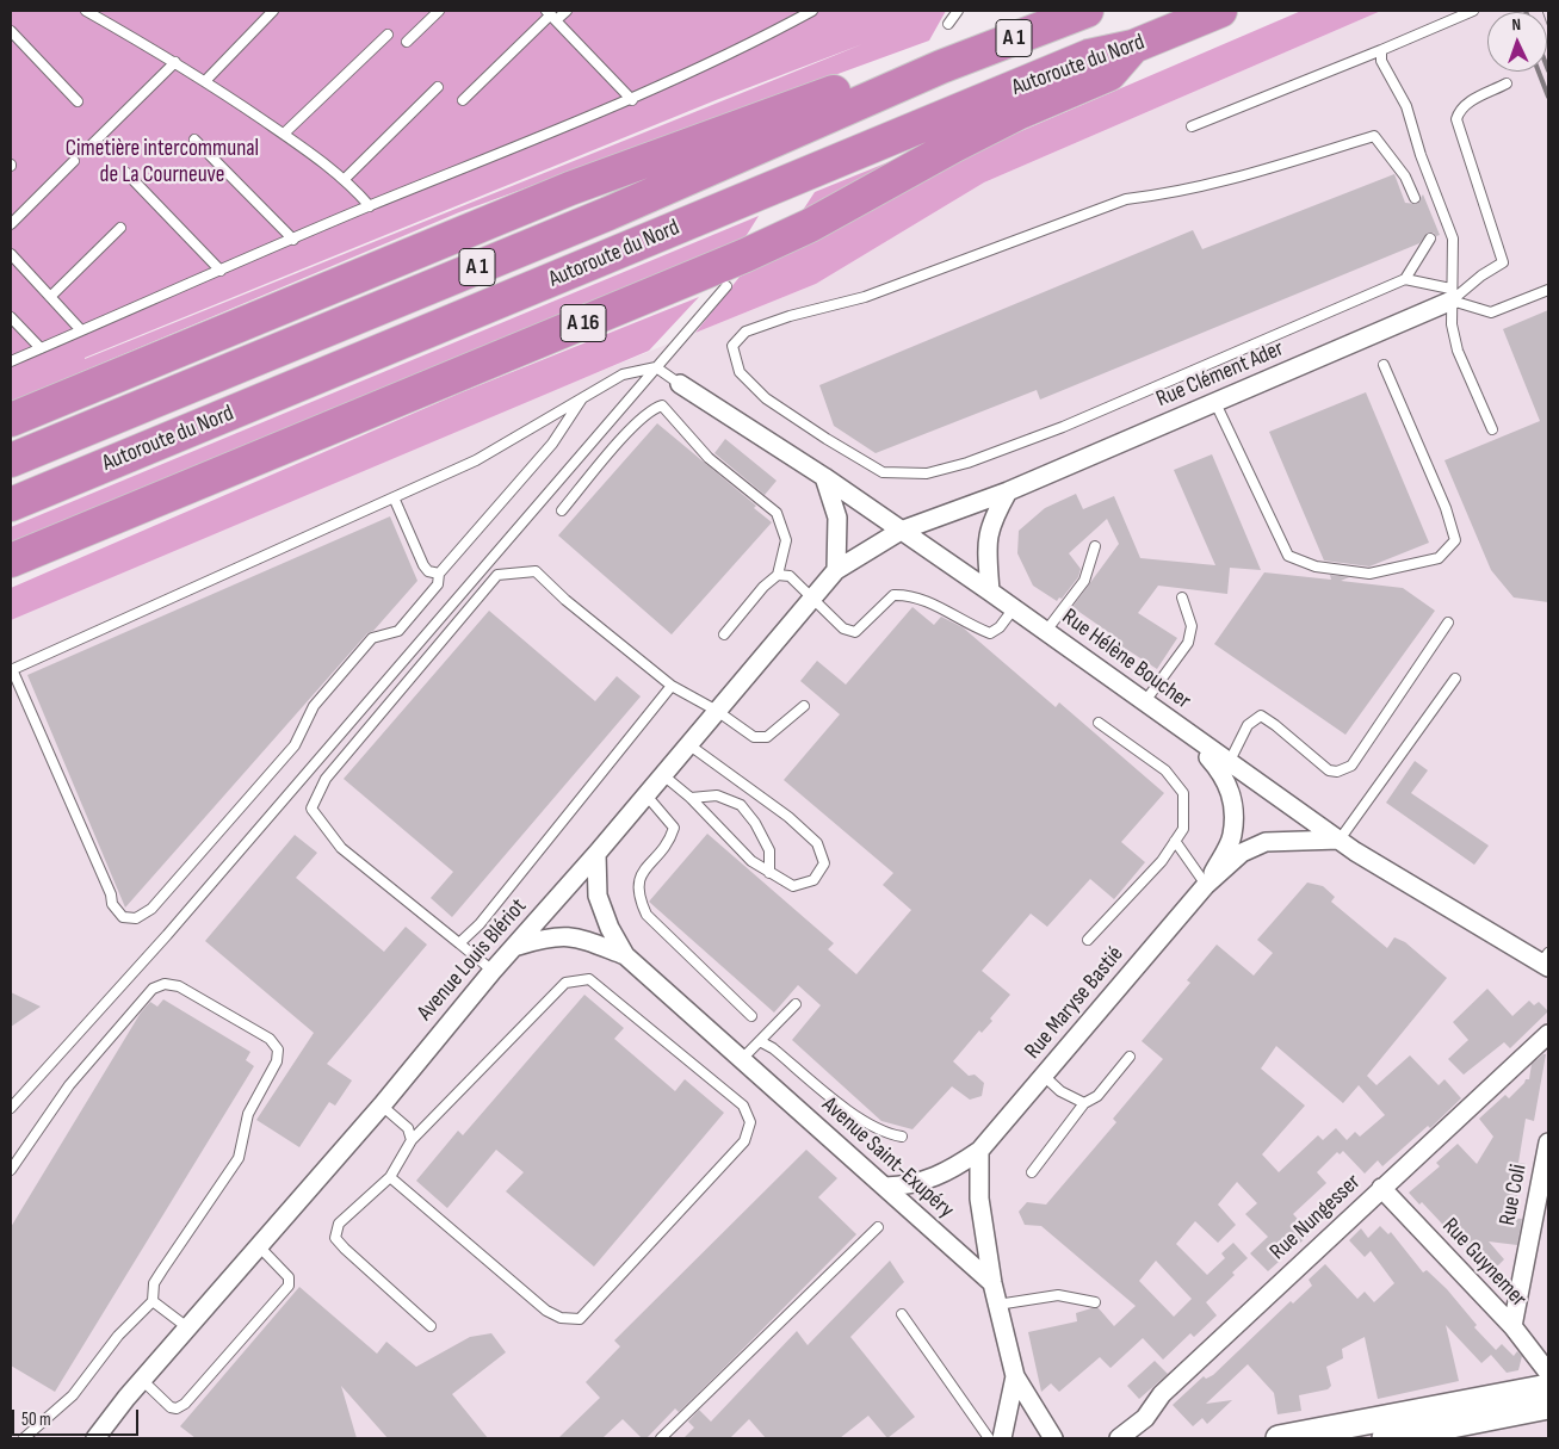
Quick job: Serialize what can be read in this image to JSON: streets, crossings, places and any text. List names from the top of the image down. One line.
{"streets":{"highway":["A 1","Autoroute du Nord","A 16"],"street":["Rue Clément Ader","Rue Hélène Boucher","Avenue Louis Blériot","Rue Maryse Bastié","Avenue Saint-Exupéry","Rue Coli","Rue Nungesser","Rue Guynemer"]},"crossings":[["Autoroute du Nord","A 16"],["Rue Clément Ader","Rue Hélène Boucher"],["Rue Clément Ader","Avenue Louis Blériot"],["Rue Hélène Boucher","Avenue Louis Blériot"],["Rue Hélène Boucher","Rue Maryse Bastié"],["Avenue Louis Blériot","Avenue Saint-Exupéry"],["Rue Maryse Bastié","Avenue Saint-Exupéry"],["Rue Coli","Rue Guynemer"],["Rue Nungesser","Rue Guynemer"]],"parks":["Cimetière intercommunal de La Courneuve"],"scale_bar":"50 m","north":"top"}
